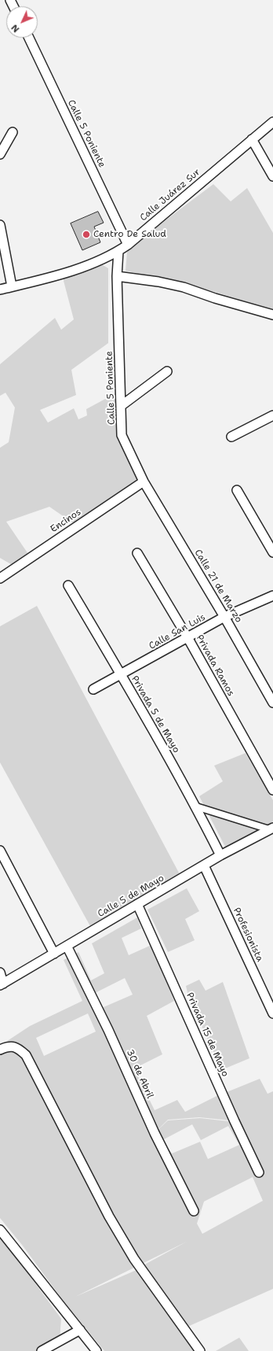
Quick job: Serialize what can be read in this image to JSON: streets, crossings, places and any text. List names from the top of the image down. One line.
{"streets":{"street":["Calle 5 Poniente","Calle Juárez Sur","Encinos","Calle 21 de Marzo","Calle San Luis","Privada Ramos","Privada 5 de Mayo","Calle 5 de Mayo","Profesionista","Privada 15 de Mayo","30 de Abril"]},"crossings":[["Calle 5 Poniente","Calle Juárez Sur"],["Calle 5 Poniente","Encinos"],["Calle 5 Poniente","Calle 21 de Marzo"],["Encinos","Calle 21 de Marzo"],["Calle 21 de Marzo","Calle San Luis"],["Calle San Luis","Privada Ramos"],["Calle San Luis","Privada 5 de Mayo"],["Privada 5 de Mayo","Calle 5 de Mayo"],["Calle 5 de Mayo","Profesionista"],["Calle 5 de Mayo","Privada 15 de Mayo"],["Calle 5 de Mayo","30 de Abril"]],"places":["Centro De Salud"],"north":"bottom left"}
